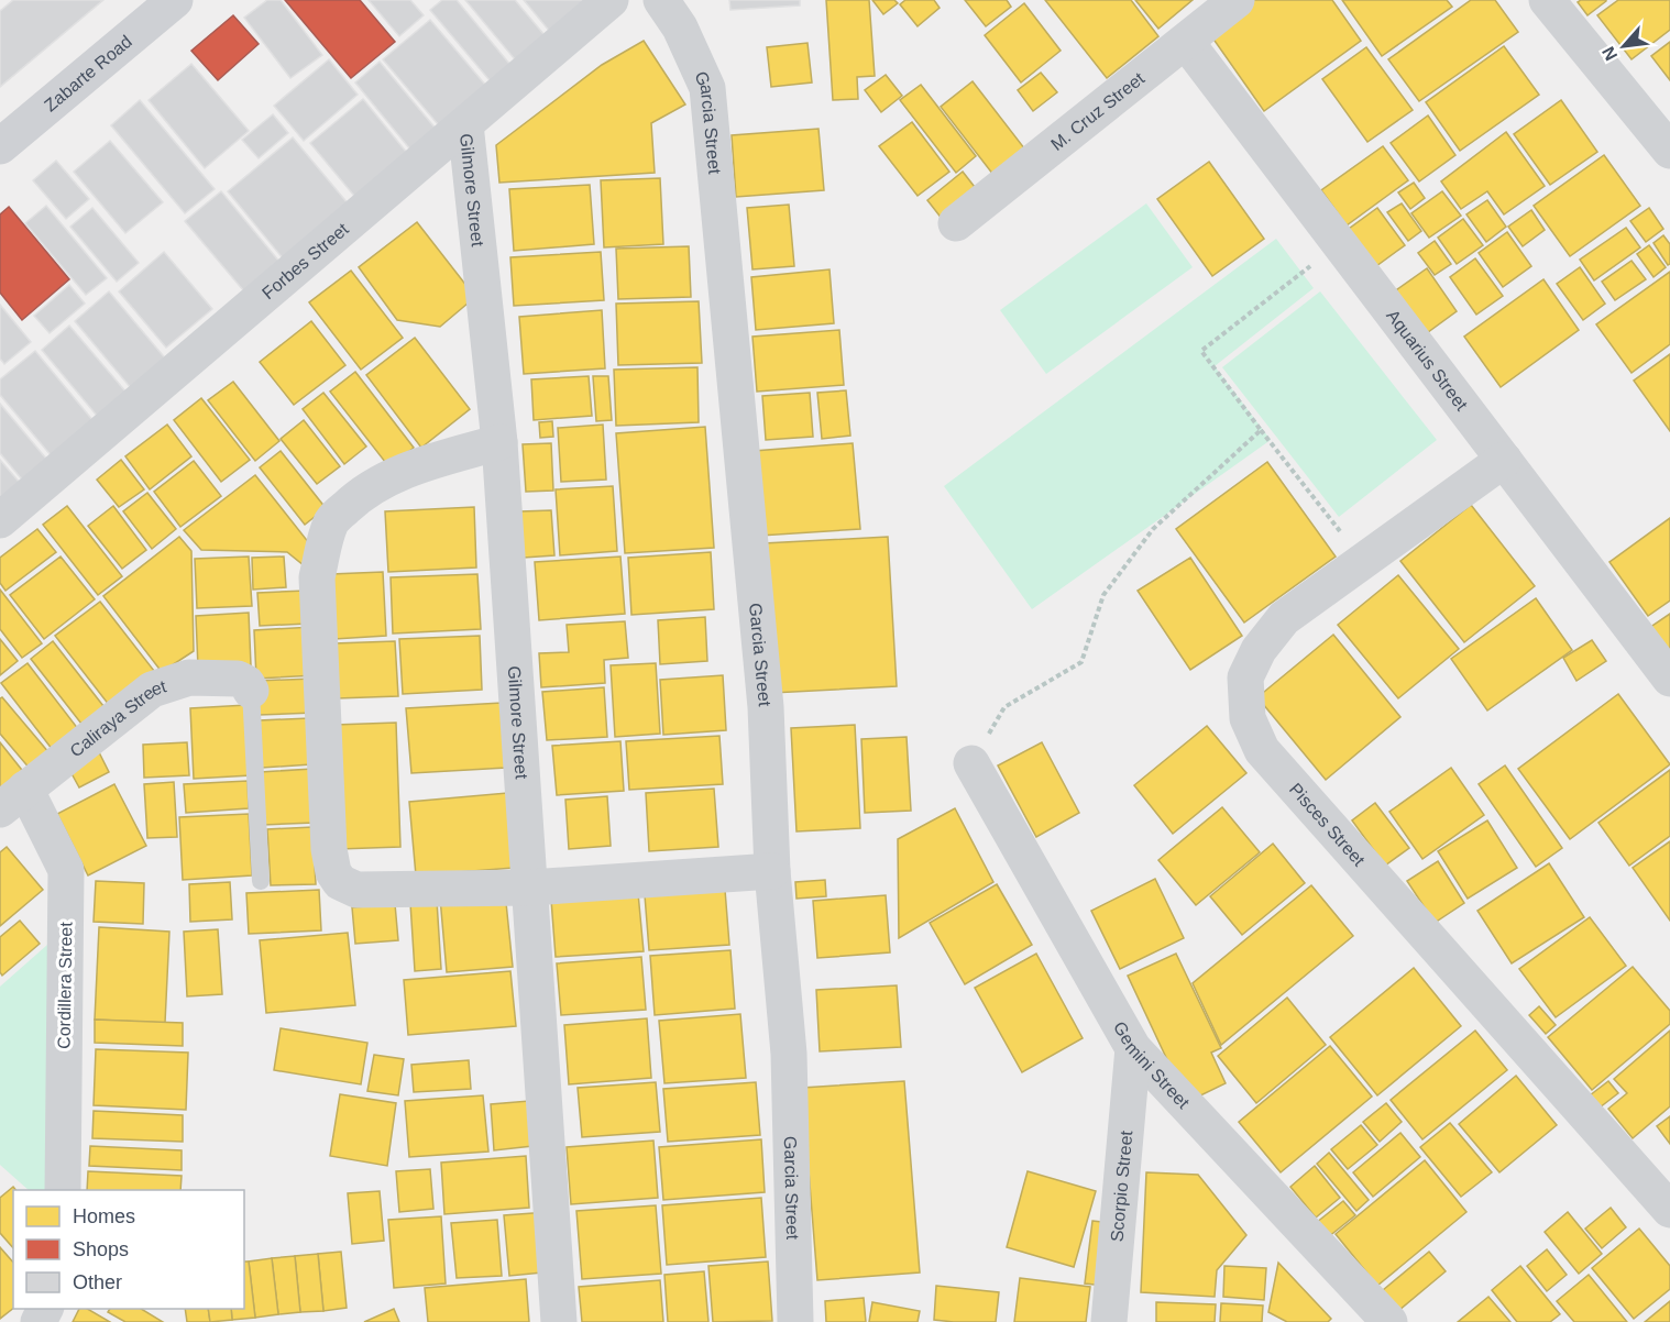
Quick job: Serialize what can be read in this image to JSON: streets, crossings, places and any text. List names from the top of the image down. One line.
{"streets":{"main road":["Zabarte Road"],"street":["M. Cruz Street","Garcia Street","Gilmore Street","Forbes Street","Aquarius Street","Caliraya Street","Pisces Street","Cordillera Street","Gemini Street","Scorpio Street"]},"crossings":[["M. Cruz Street","Aquarius Street"],["Gilmore Street","Forbes Street"],["Aquarius Street","Pisces Street"],["Caliraya Street","Cordillera Street"],["Gemini Street","Scorpio Street"]],"legend":["Homes","Shops","Other"],"north":"bottom left"}
